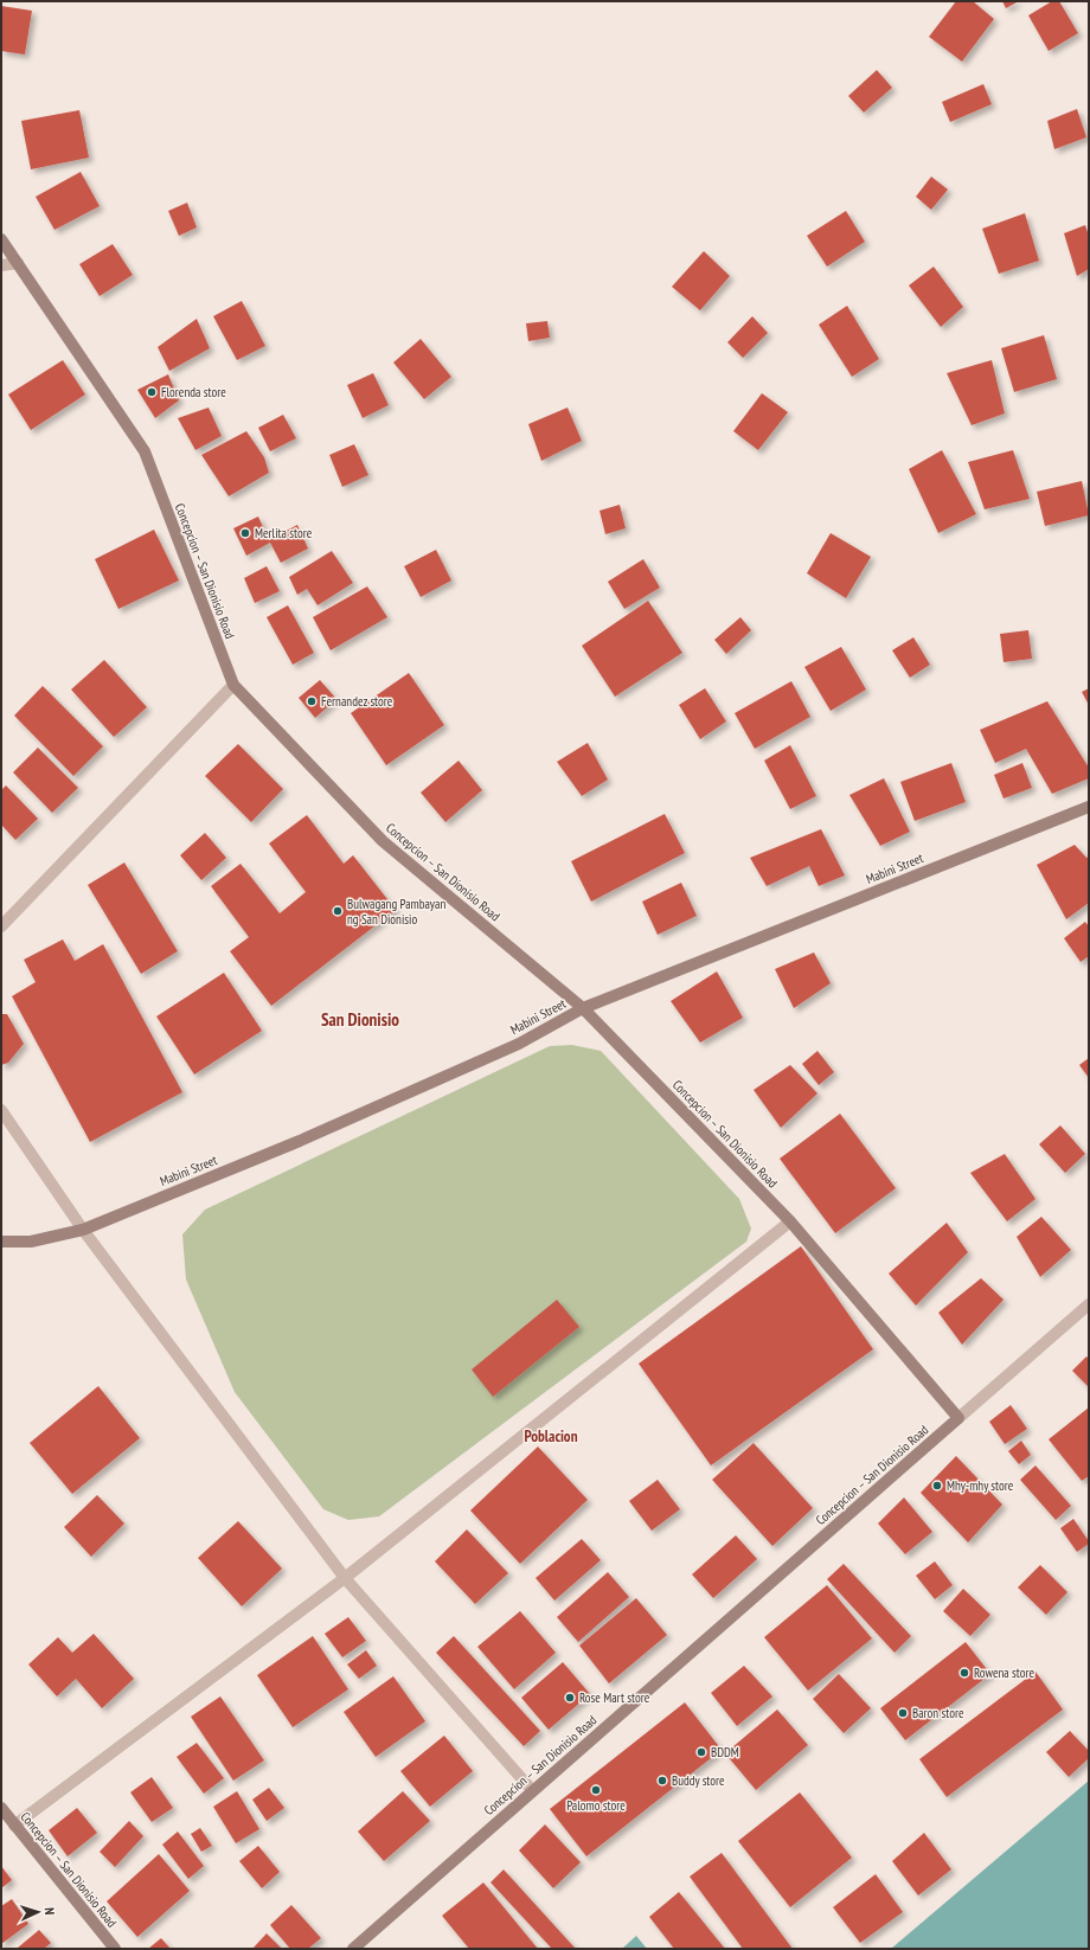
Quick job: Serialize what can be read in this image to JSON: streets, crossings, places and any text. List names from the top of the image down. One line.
{"streets":{"main road":["Concepcion – San Dionisio Road","Mabini Street"]},"crossings":[["Concepcion – San Dionisio Road","Mabini Street"]],"districts":["San Dionisio","Poblacion"],"places":["Florenda store","Merlita store","Fernandez store","Bulwagang Pambayan ng San Dionisio","Mhy-mhy store","Rowena store","Rose Mart store","Baron store","BDDM","Buddy store","Palomo store"],"north":"right"}
